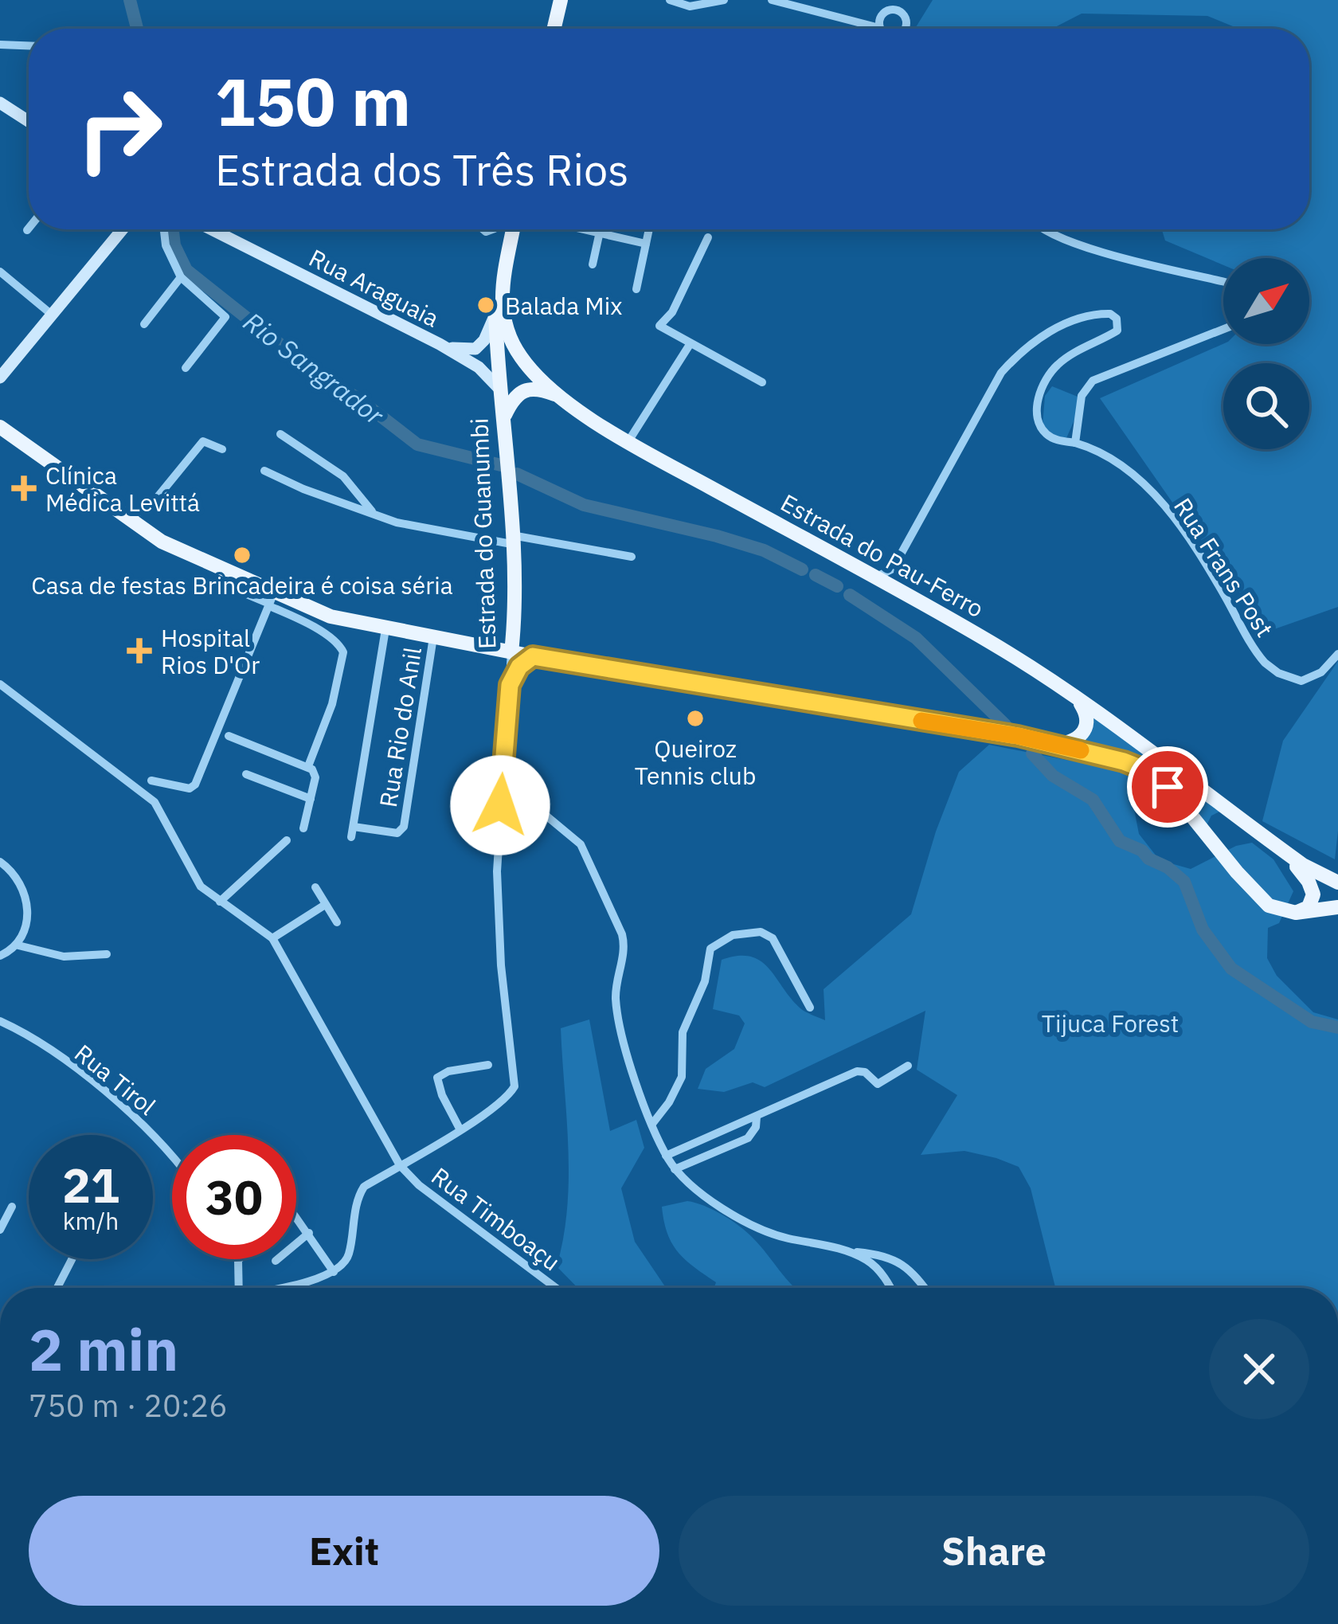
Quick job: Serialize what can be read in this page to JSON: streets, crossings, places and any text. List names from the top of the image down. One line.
{"streets":{"main road":["Estrada do Guanumbi","Estrada do Pau-Ferro"],"street":["Rua Araguaia","Rua Frans Post","Rua Rio do Anil","Rua Tirol","Rua Timboaçu"]},"crossings":[["Rua Araguaia","Estrada do Guanumbi"],["Estrada do Guanumbi","Estrada do Pau-Ferro"],["Estrada do Guanumbi","Rua Timboaçu"]],"water":["Rio Sangrador"],"parks":["Tijuca Forest"],"places":{"other":["Balada Mix","Casa de festas Brincadeira é coisa séria","Queiroz Tennis club"],"health":["Clínica Médica Levittá","Hospital Rios D'Or"]},"north":"top right","page":{"turn":["150 m","Estrada dos Três Rios"],"speed":"21 km/h","limit":"30","heading":["2 min","750 m · 20:26"],"buttons":["Exit","Share"]}}
